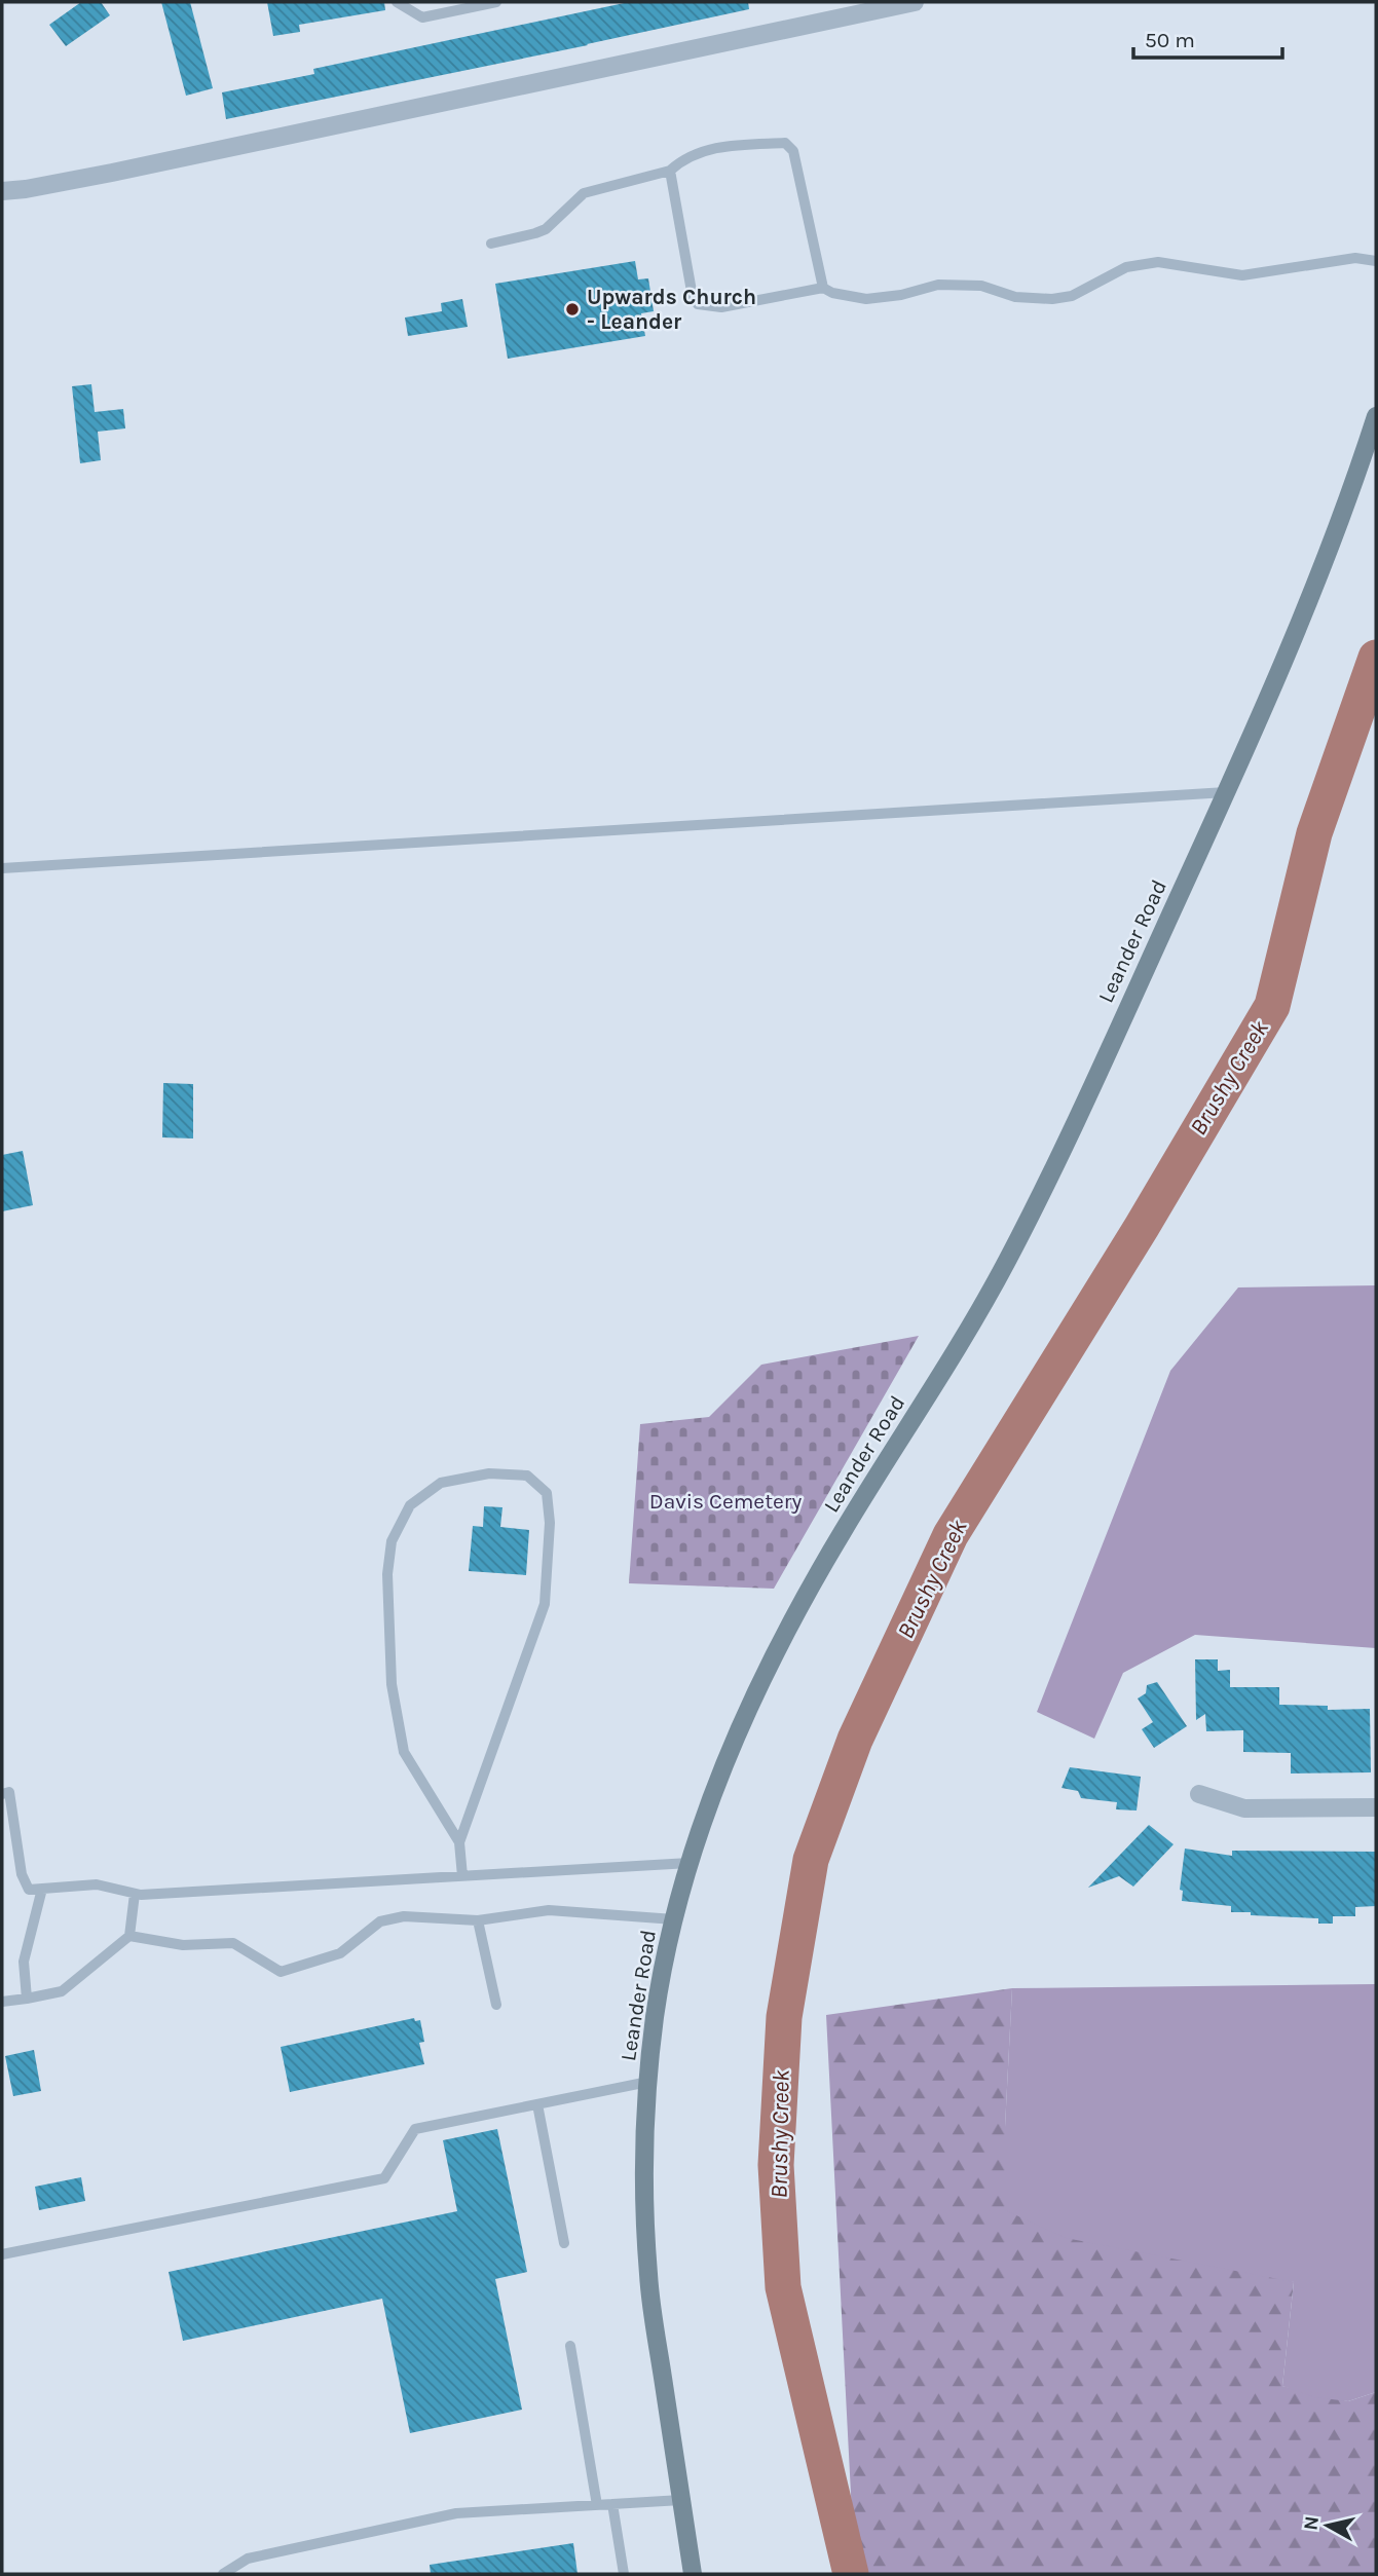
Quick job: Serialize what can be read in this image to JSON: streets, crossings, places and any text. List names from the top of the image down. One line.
{"streets":{"main road":["Leander Road"]},"water":["Brushy Creek"],"parks":["Davis Cemetery"],"places":["Upwards Church - Leander"],"scale_bar":"50 m","north":"left"}
